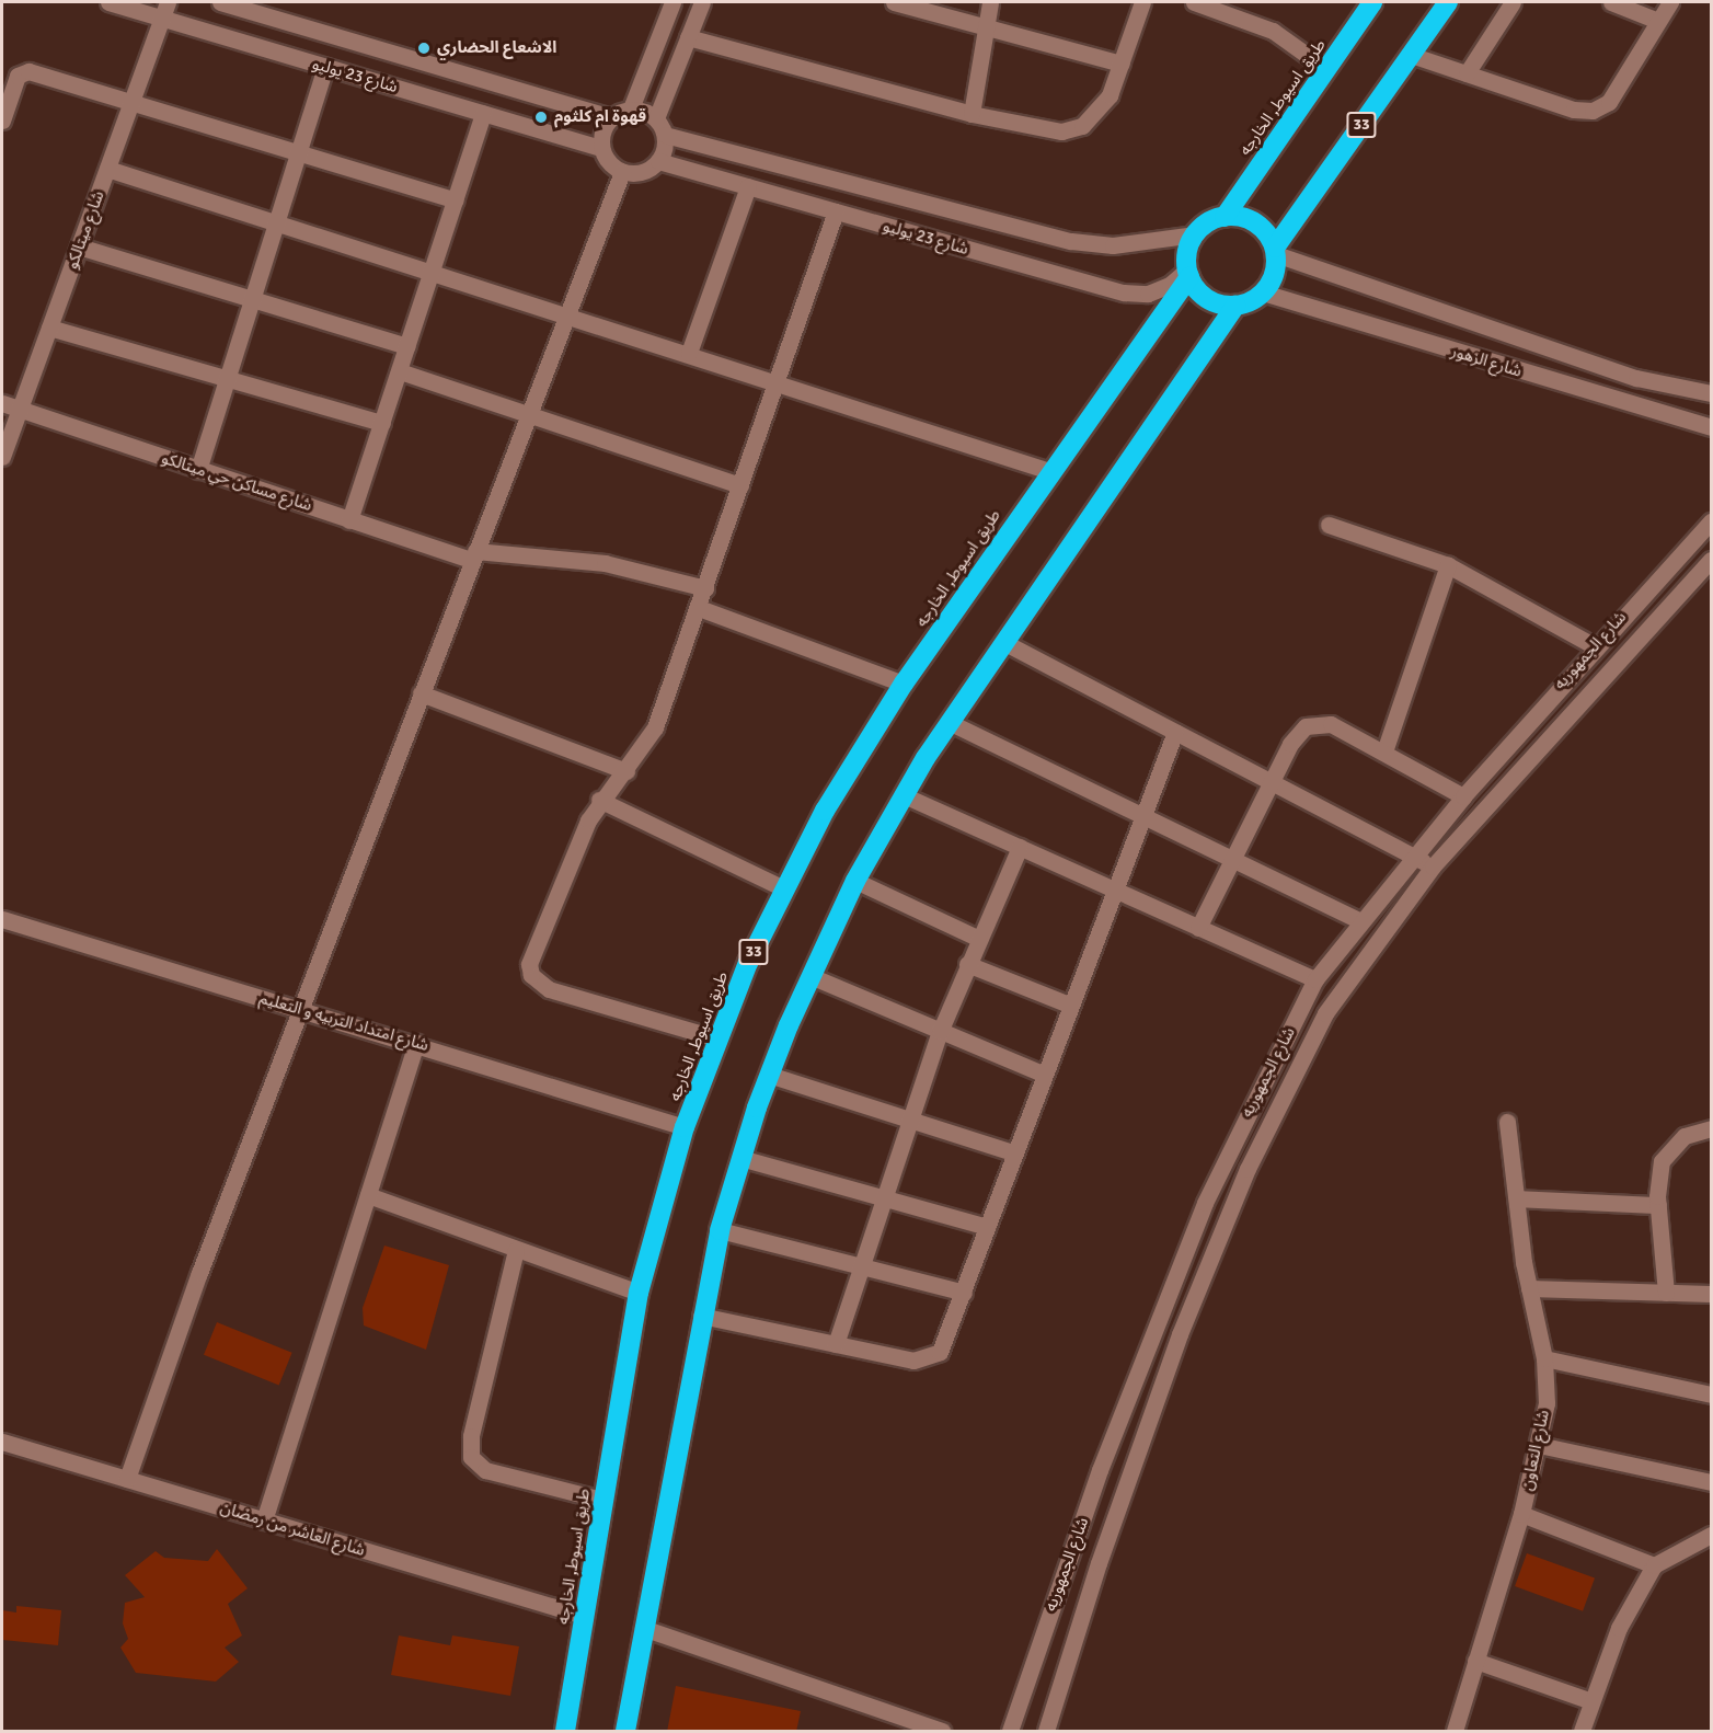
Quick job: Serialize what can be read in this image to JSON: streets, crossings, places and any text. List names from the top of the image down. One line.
{"streets":{"highway":["طريق اسيوط, الخارجه","33"],"street":["شارع 23 يوليو","شارع ميتالكو","شارع الزهور","شارع مساكن حي ميتالكو","شارع الجمهوريه","شارع امتداد التربيه و التعليم","شارع التعاون","شارع العاشر من رمضان"]},"crossings":[["شارع 23 يوليو","طريق اسيوط, الخارجه"],["شارع 23 يوليو","33"],["شارع 23 يوليو","شارع ميتالكو"],["شارع 23 يوليو","شارع الزهور"],["طريق اسيوط, الخارجه","33"],["طريق اسيوط, الخارجه","شارع الزهور"],["طريق اسيوط, الخارجه","شارع امتداد التربيه و التعليم"],["طريق اسيوط, الخارجه","شارع العاشر من رمضان"],["33","شارع الزهور"],["شارع ميتالكو","شارع مساكن حي ميتالكو"]],"places":["الاشعاع الحضاري","قهوة ام كلثوم"]}
